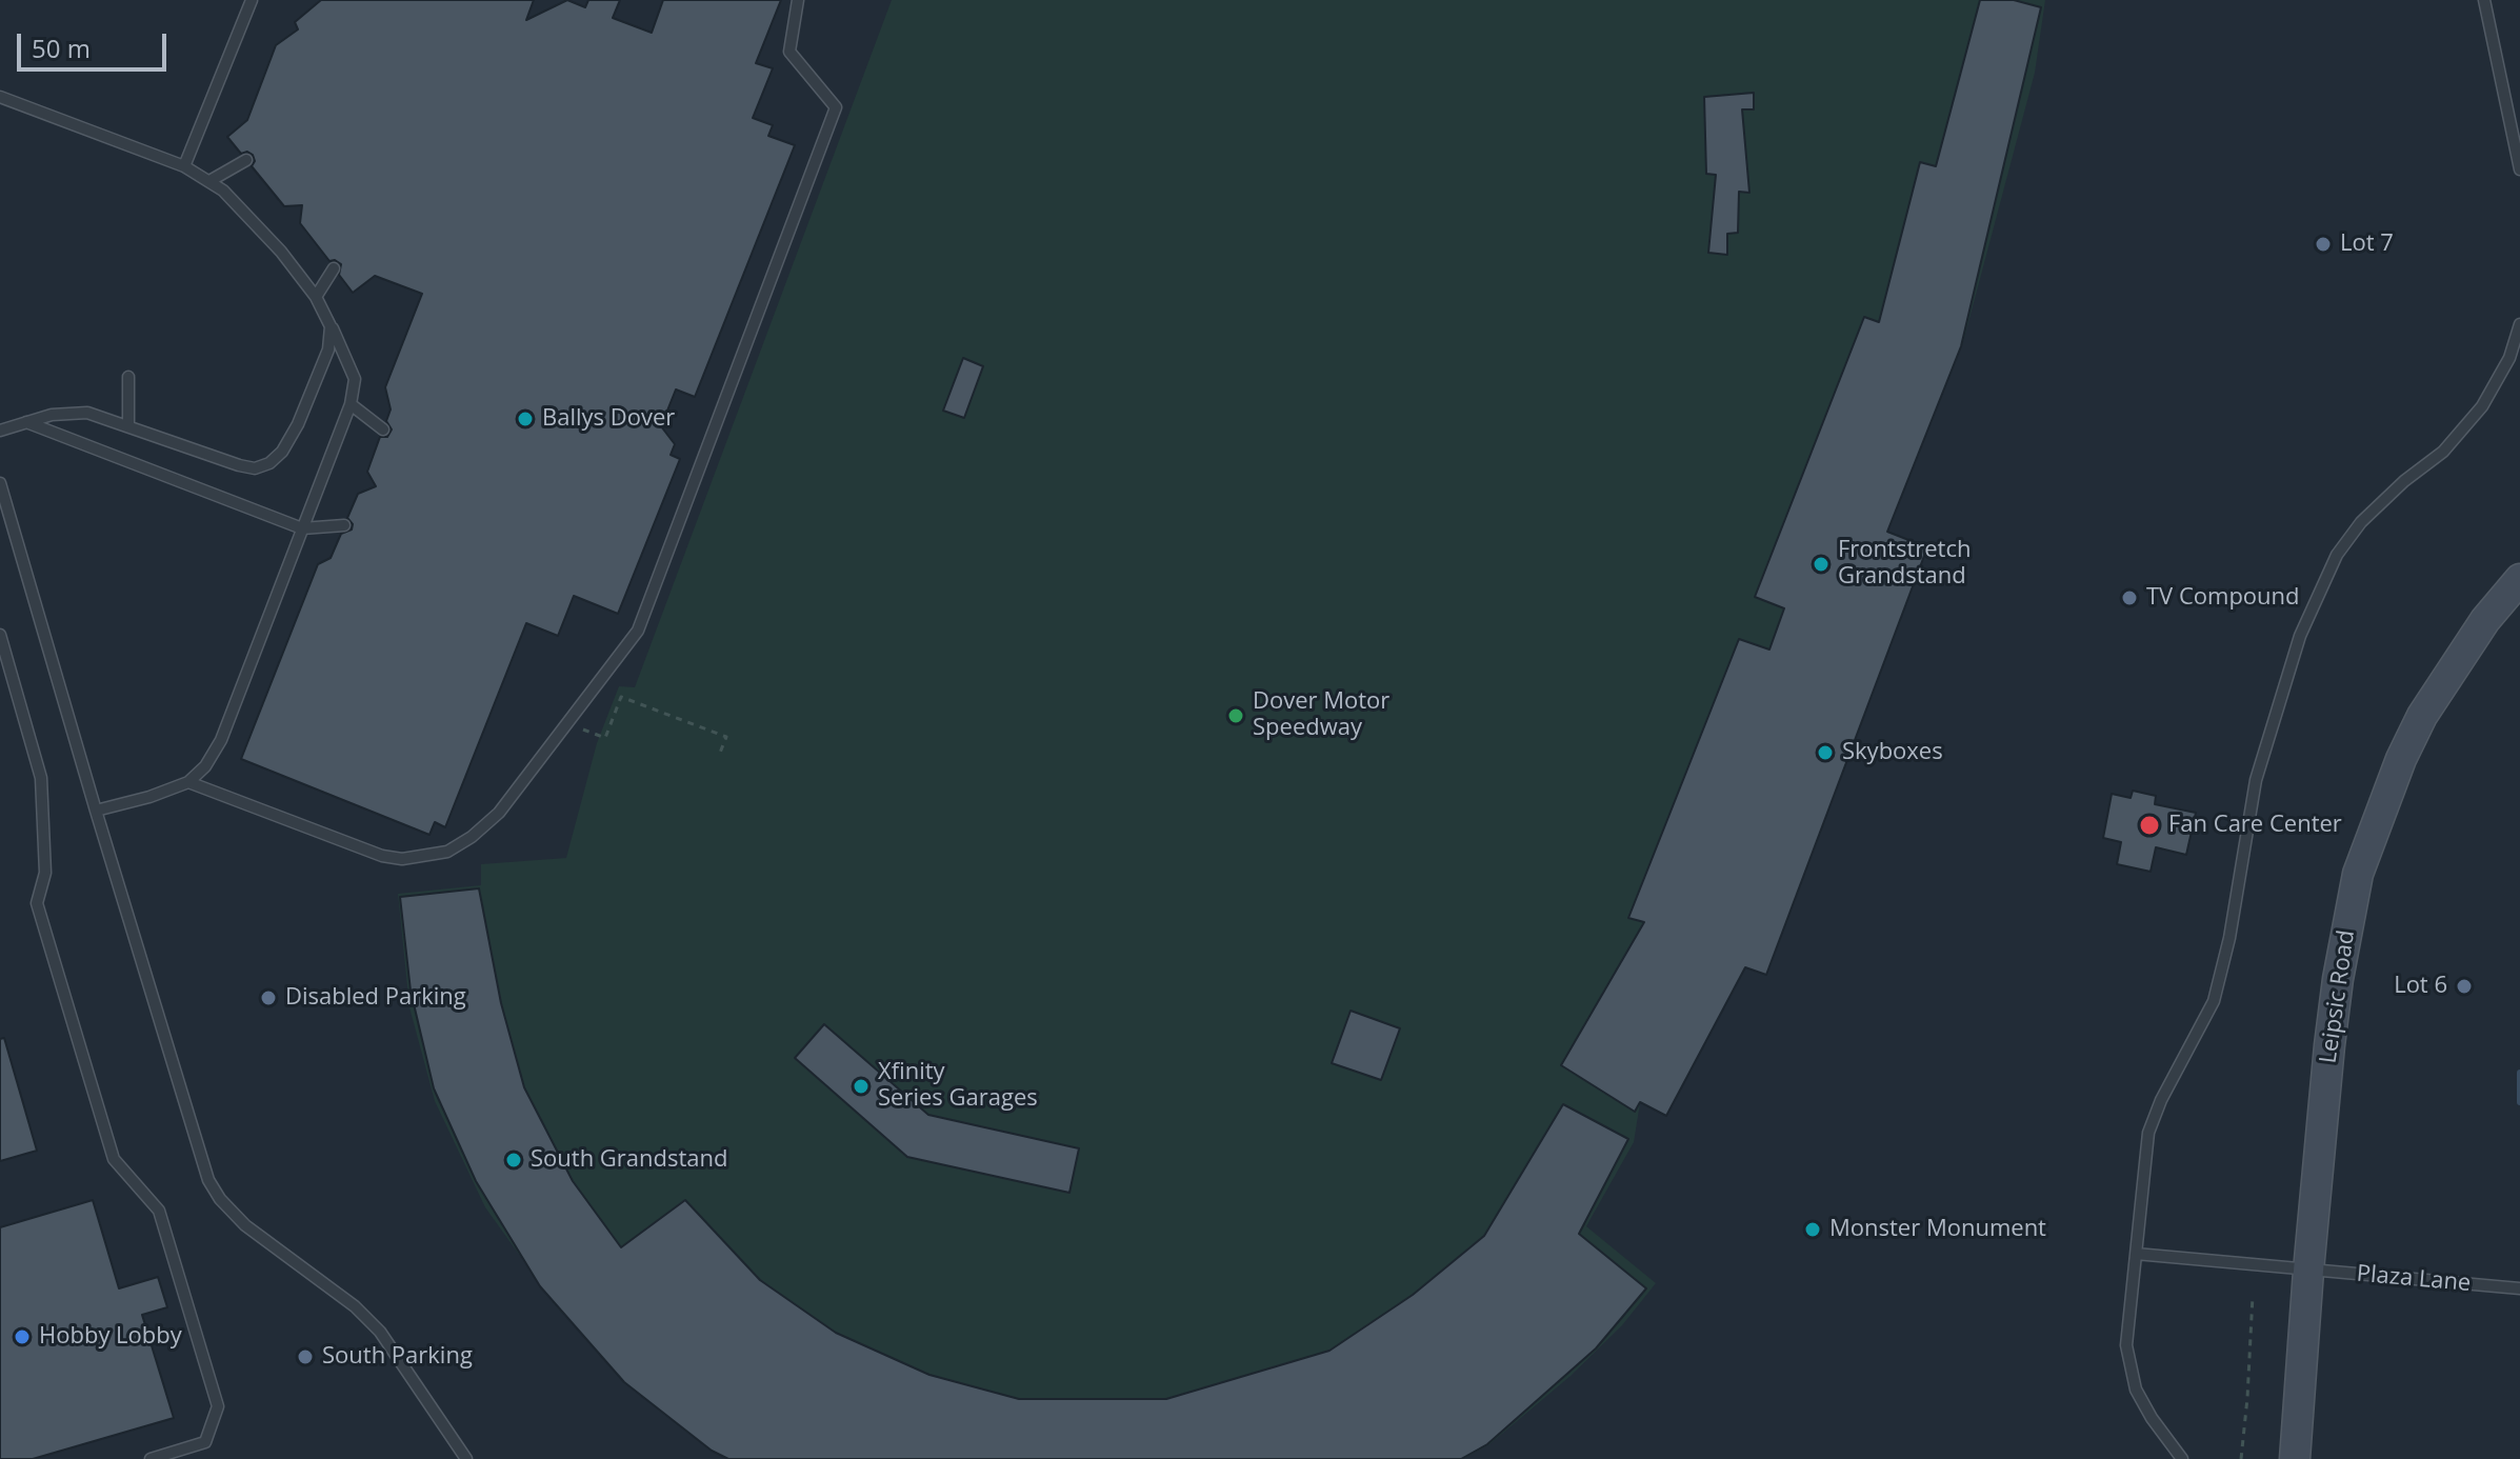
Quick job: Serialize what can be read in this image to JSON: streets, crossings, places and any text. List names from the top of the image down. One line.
{"streets":{"street":["Leipsic Road"],"lane":["Plaza Lane"]},"crossings":[["Leipsic Road","Plaza Lane"]],"places":["Lot 7","Ballys Dover","Frontstretch Grandstand","TV Compound","Dover Motor Speedway","Skyboxes","Fan Care Center","Lot 6","Disabled Parking","Xfinity Series Garages","South Grandstand","Monster Monument","Hobby Lobby","South Parking"],"scale_bar":"50 m"}
